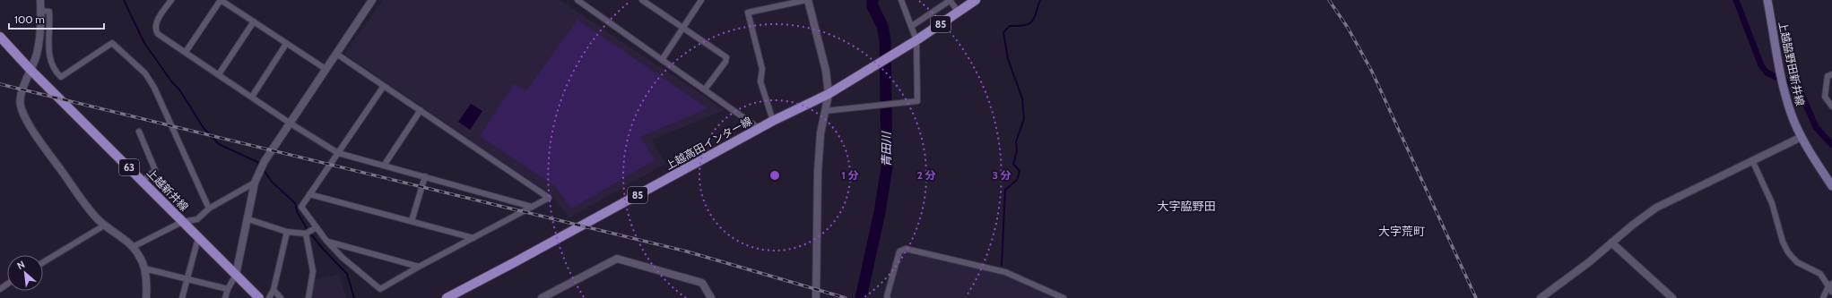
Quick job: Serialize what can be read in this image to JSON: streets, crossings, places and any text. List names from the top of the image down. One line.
{"streets":{"main road":["85","上越脇野田新井線","上越高田インター線","63","上越新井線"]},"districts":["大字脇野田","大字荒町"],"water":["青田川"],"scale_bar":"100 m","north":"top left","rings":["1 分","2 分","3 分"]}
